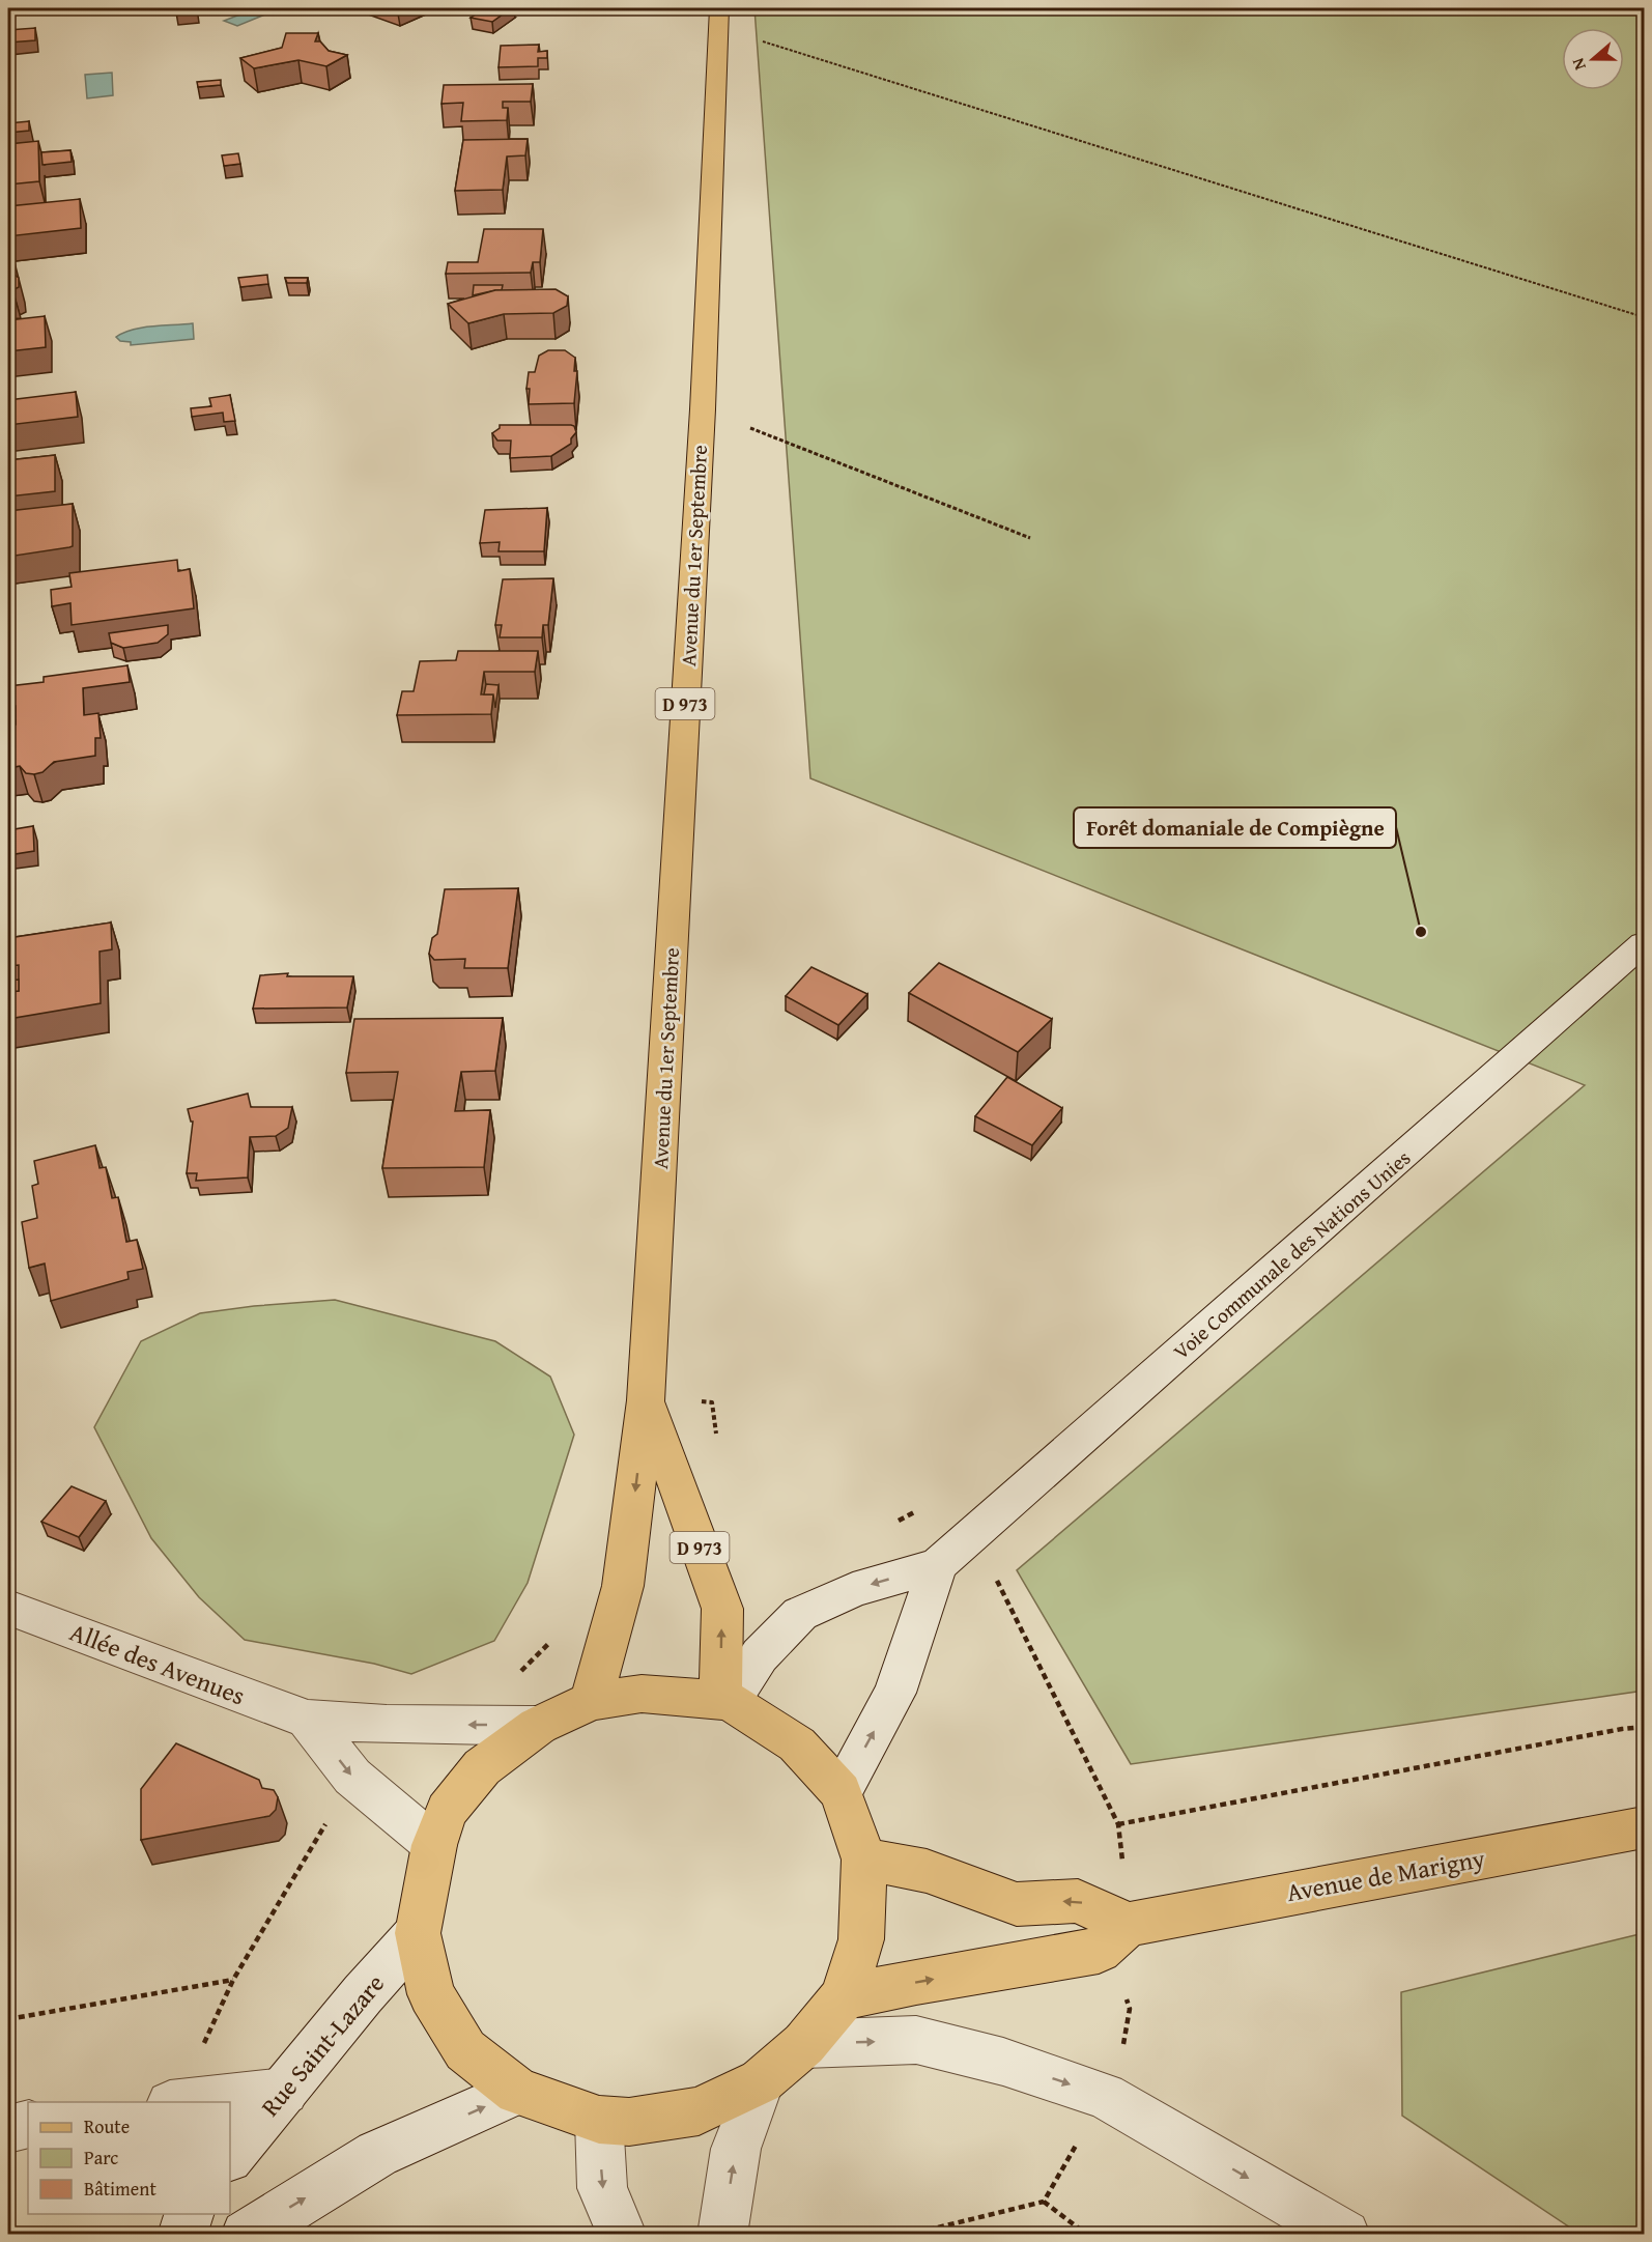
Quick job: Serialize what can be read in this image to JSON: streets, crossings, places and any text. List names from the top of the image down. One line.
{"streets":{"main road":["Avenue du 1er Septembre","D 973","Voie Communale des Nations Unies","Allée des Avenues","Avenue de Marigny","Rue Saint-Lazare"]},"crossings":[["Avenue du 1er Septembre","D 973"],["D 973","Voie Communale des Nations Unies"]],"one_way":["Allée des Avenues"],"places":["Forêt domaniale de Compiègne"],"legend":["Route","Parc","Bâtiment"],"north":"left"}
